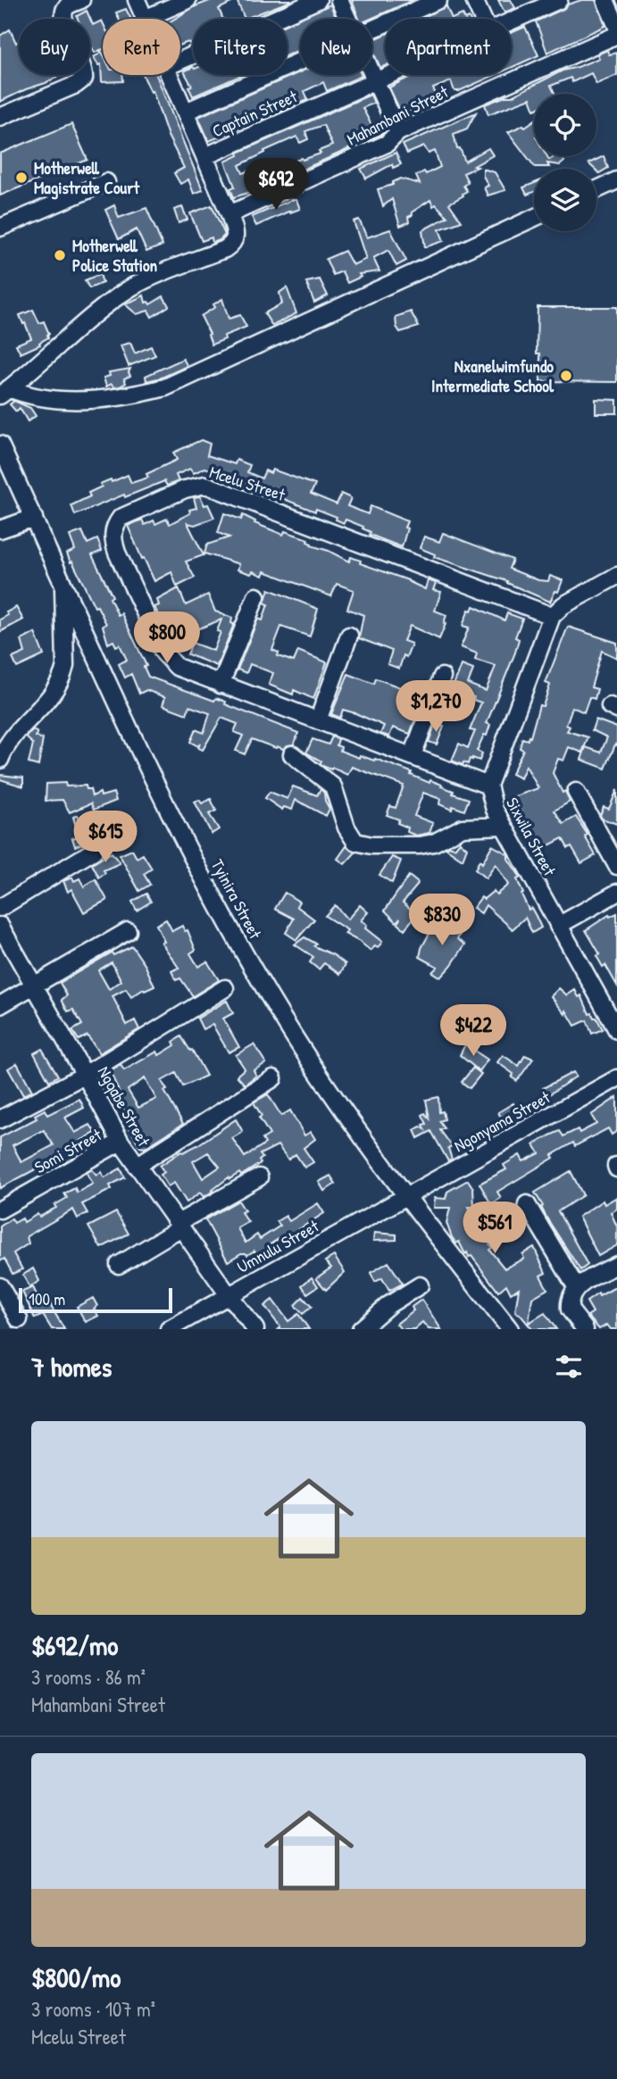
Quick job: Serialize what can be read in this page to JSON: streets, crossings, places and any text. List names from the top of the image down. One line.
{"streets":{"street":["Captain Street","Mahambani Street","Mcelu Street","Sixwila Street","Tyinira Street","Ngqabe Street","Ngonyama Street","Somi Street","Umnulu Street"]},"crossings":[["Mcelu Street","Sixwila Street"],["Tyinira Street","Ngonyama Street"],["Tyinira Street","Umnulu Street"],["Ngqabe Street","Somi Street"],["Ngqabe Street","Umnulu Street"],["Ngonyama Street","Umnulu Street"]],"places":["Motherwell Magistrate Court","Motherwell Police Station","Nxanelwimfundo Intermediate School"],"scale_bar":"100 m","page":{"chip":["Buy","Rent","Filters","New","Apartment"],"price":["$692","$800","$1,270","$615","$830","$422","$561"],"scale":"100 m","heading":"7 homes","list":[{"name":"$692/mo","note":"3 rooms · 86 m² · Mahambani Street"},{"name":"$800/mo","note":"3 rooms · 107 m² · Mcelu Street"}]}}
